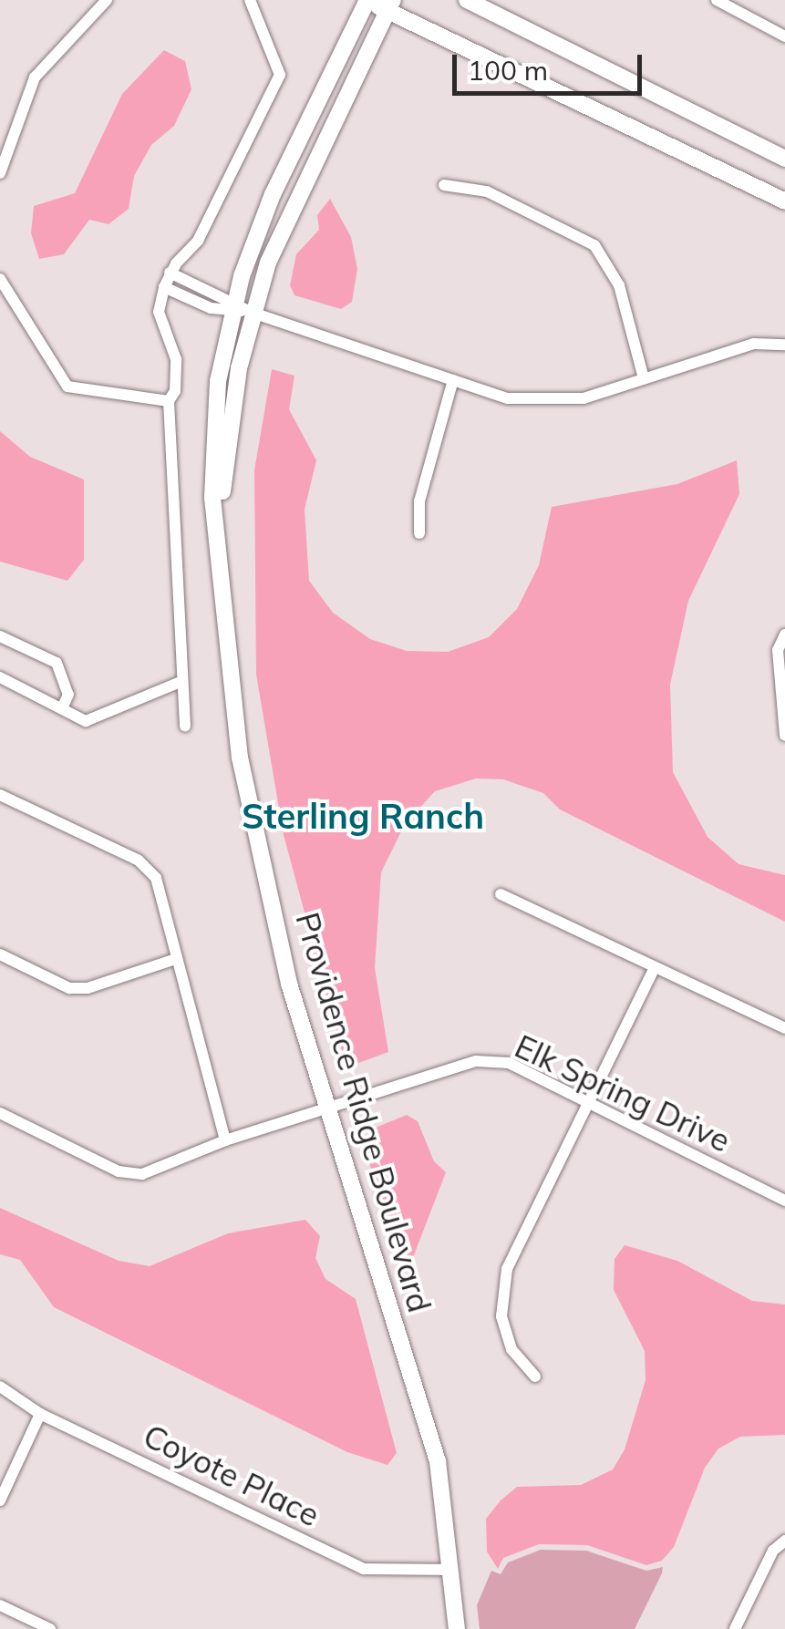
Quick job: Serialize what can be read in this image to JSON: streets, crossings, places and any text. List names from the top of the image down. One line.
{"streets":{"street":["Elk Spring Drive","Providence Ridge Boulevard","Coyote Place"]},"crossings":[["Elk Spring Drive","Providence Ridge Boulevard"],["Providence Ridge Boulevard","Coyote Place"]],"districts":["Sterling Ranch"],"scale_bar":"100 m"}
